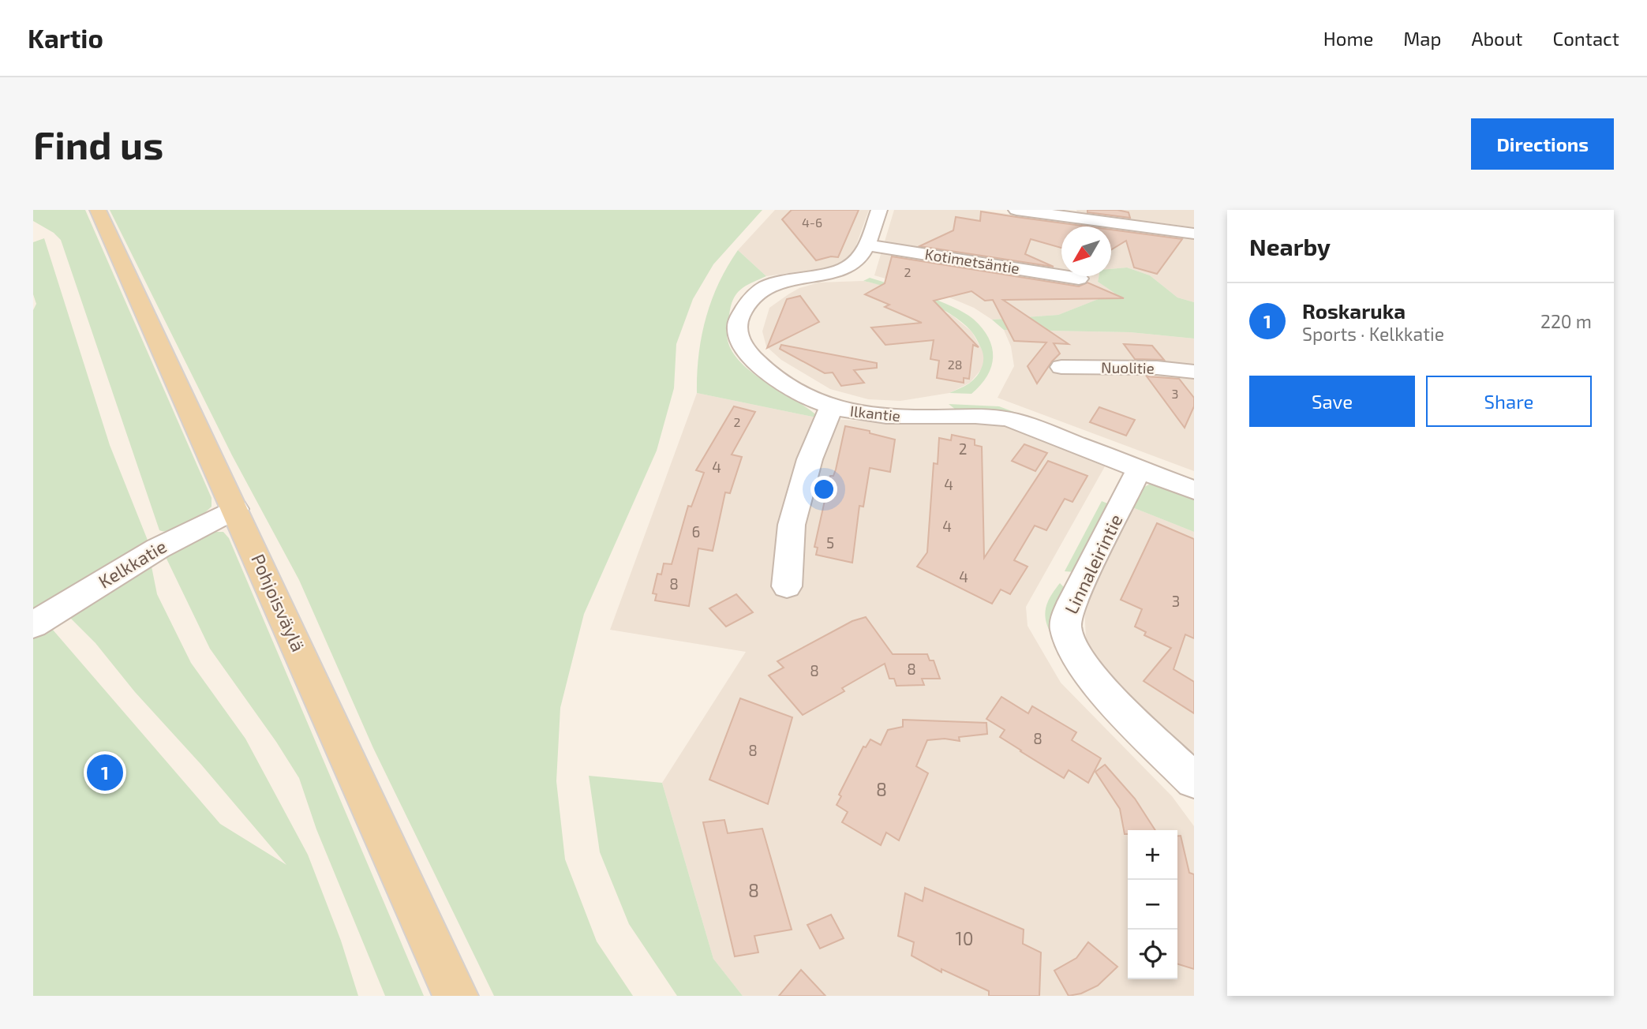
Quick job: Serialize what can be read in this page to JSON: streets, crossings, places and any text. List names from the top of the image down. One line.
{"streets":{"main road":["Pohjoisväylä"],"street":["Kotimetsäntie","Nuolitie","Ilkantie","Kelkkatie","Linnaleirintie"]},"crossings":[["Kotimetsäntie","Ilkantie"],["Ilkantie","Linnaleirintie"],["Kelkkatie","Pohjoisväylä"]],"house_numbers":["4-6","2","28","3","2","2","4","4","4","6","5","4","8","3","8","8","8","8","8","8","10"],"north":"bottom left","page":{"header":"Kartio","nav":["Home","Map","About","Contact"],"buttons":["Directions",["Save","Share"]],"title":"Find us","heading":"Nearby","list":[{"mark":"1","name":"Roskaruka","note":"Sports · Kelkkatie","value":"220 m"}],"pins":"1","map_buttons":["+","−"]}}
